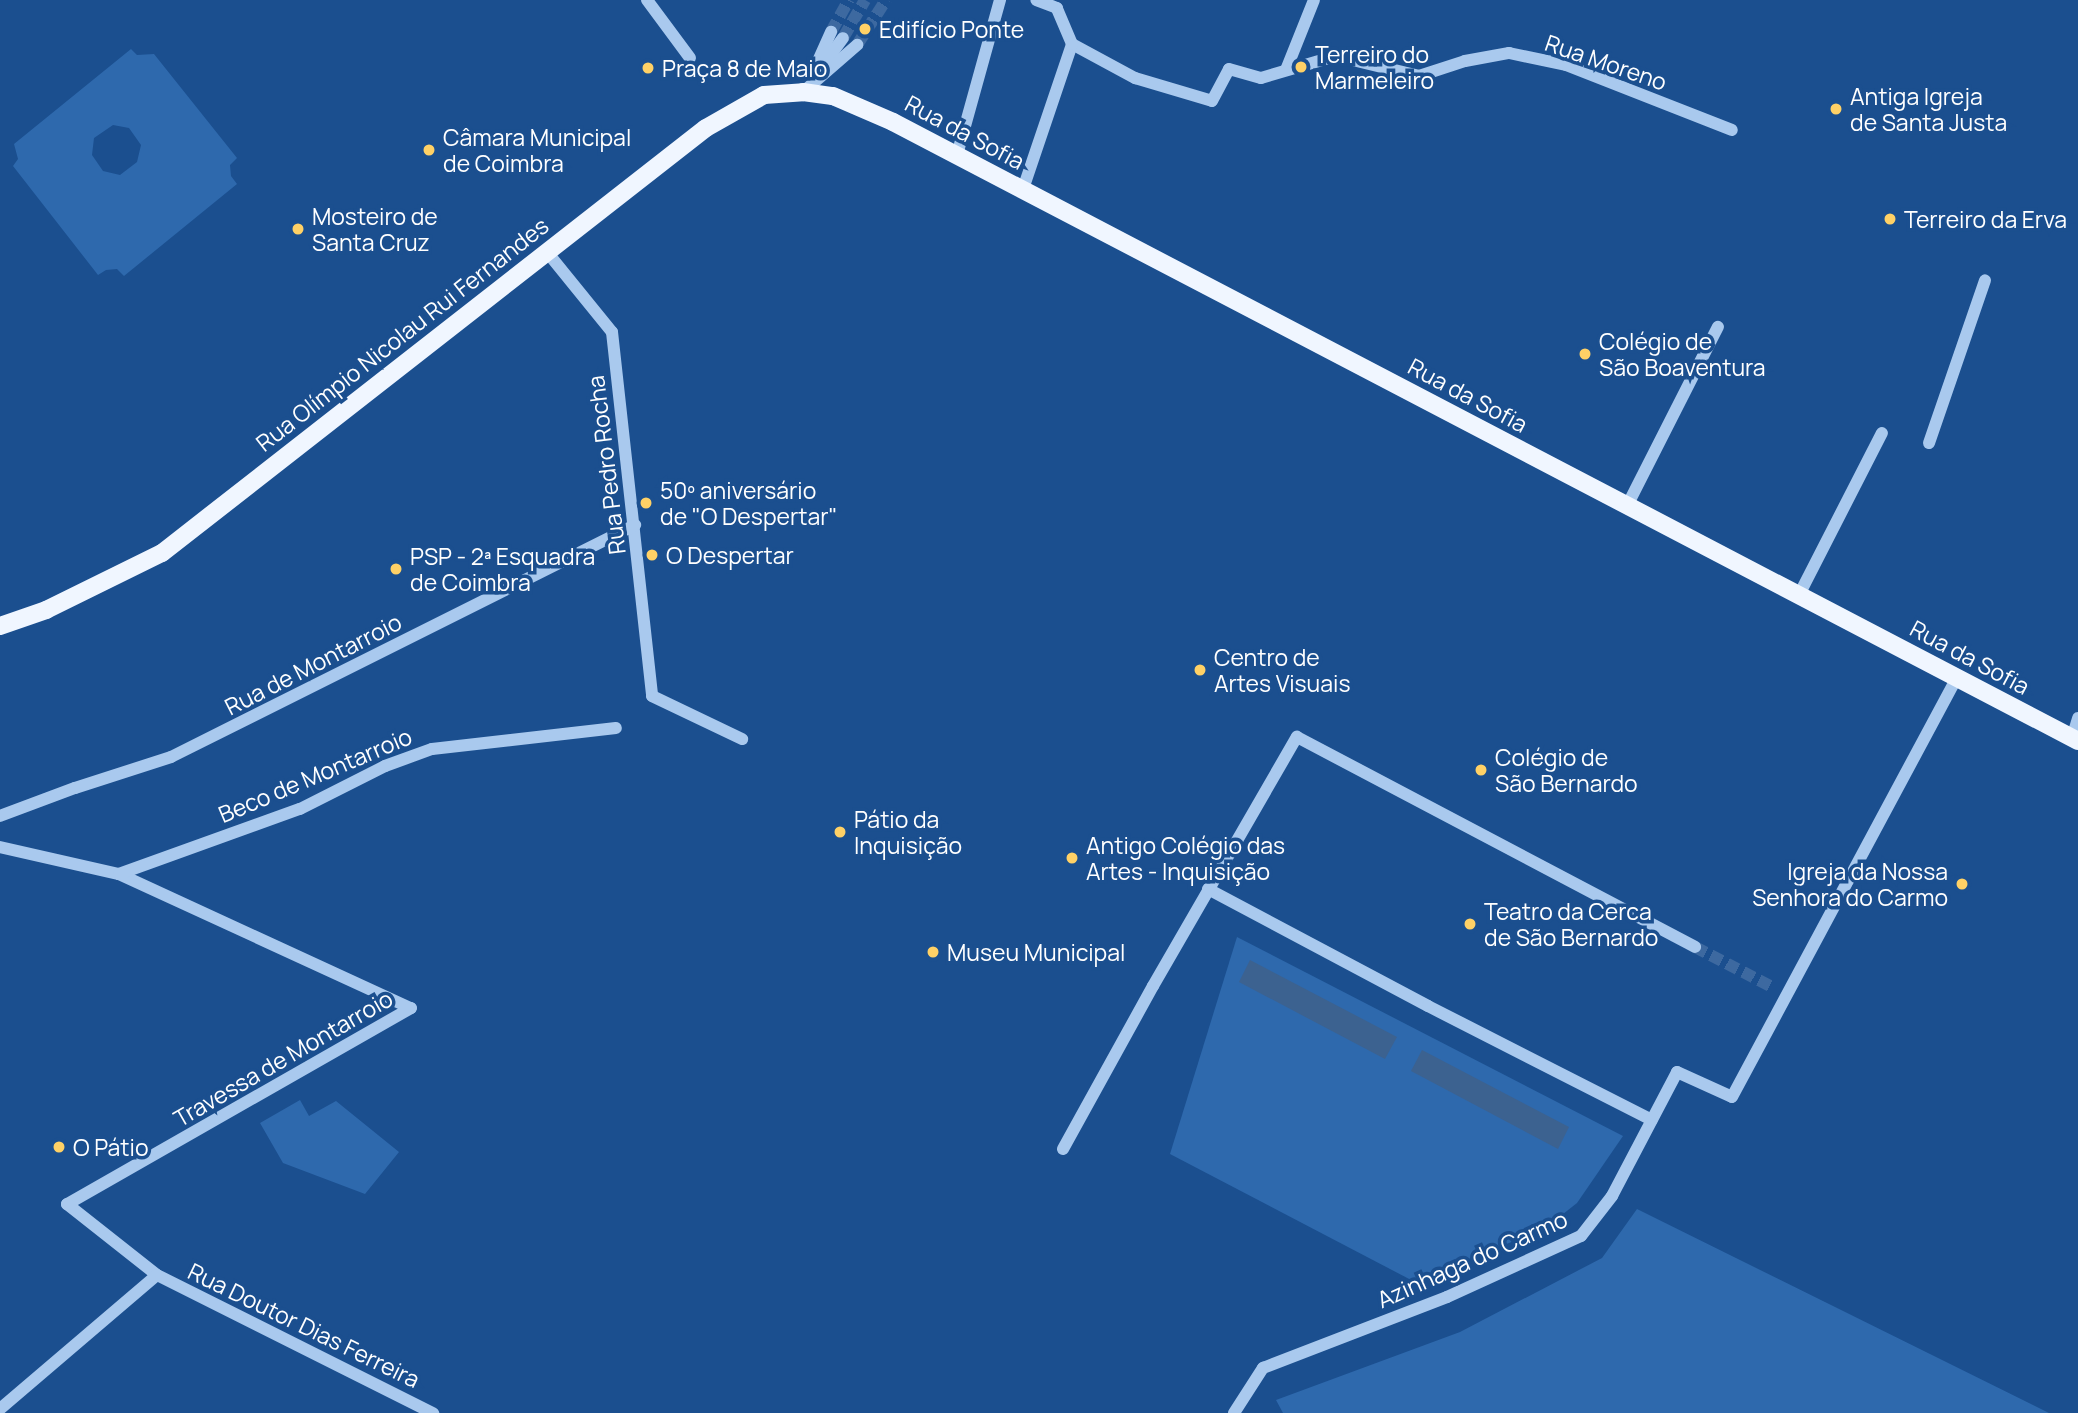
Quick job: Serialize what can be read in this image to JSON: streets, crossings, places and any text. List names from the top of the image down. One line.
{"streets":{"main road":["Rua da Sofia","Rua Olímpio Nicolau Rui Fernandes"],"street":["Rua Moreno","Rua Pedro Rocha","Rua de Montarroio","Beco de Montarroio","Travessa de Montarroio","Azinhaga do Carmo","Rua Doutor Dias Ferreira"]},"crossings":[["Rua da Sofia","Rua Olímpio Nicolau Rui Fernandes"],["Rua da Sofia","Azinhaga do Carmo"],["Rua Olímpio Nicolau Rui Fernandes","Rua Pedro Rocha"],["Rua Pedro Rocha","Rua de Montarroio"],["Beco de Montarroio","Travessa de Montarroio"],["Travessa de Montarroio","Rua Doutor Dias Ferreira"]],"places":["Edifício Ponte","Terreiro do Marmeleiro","Praça 8 de Maio","Antiga Igreja de Santa Justa","Câmara Municipal de Coimbra","Terreiro da Erva","Mosteiro de Santa Cruz","Colégio de São Boaventura","50º aniversário de \"O Despertar\"","O Despertar","PSP - 2ª Esquadra de Coimbra","Centro de Artes Visuais","Colégio de São Bernardo","Pátio da Inquisição","Antigo Colégio das Artes - Inquisição","Igreja da Nossa Senhora do Carmo","Teatro da Cerca de São Bernardo","Museu Municipal","O Pátio"]}
